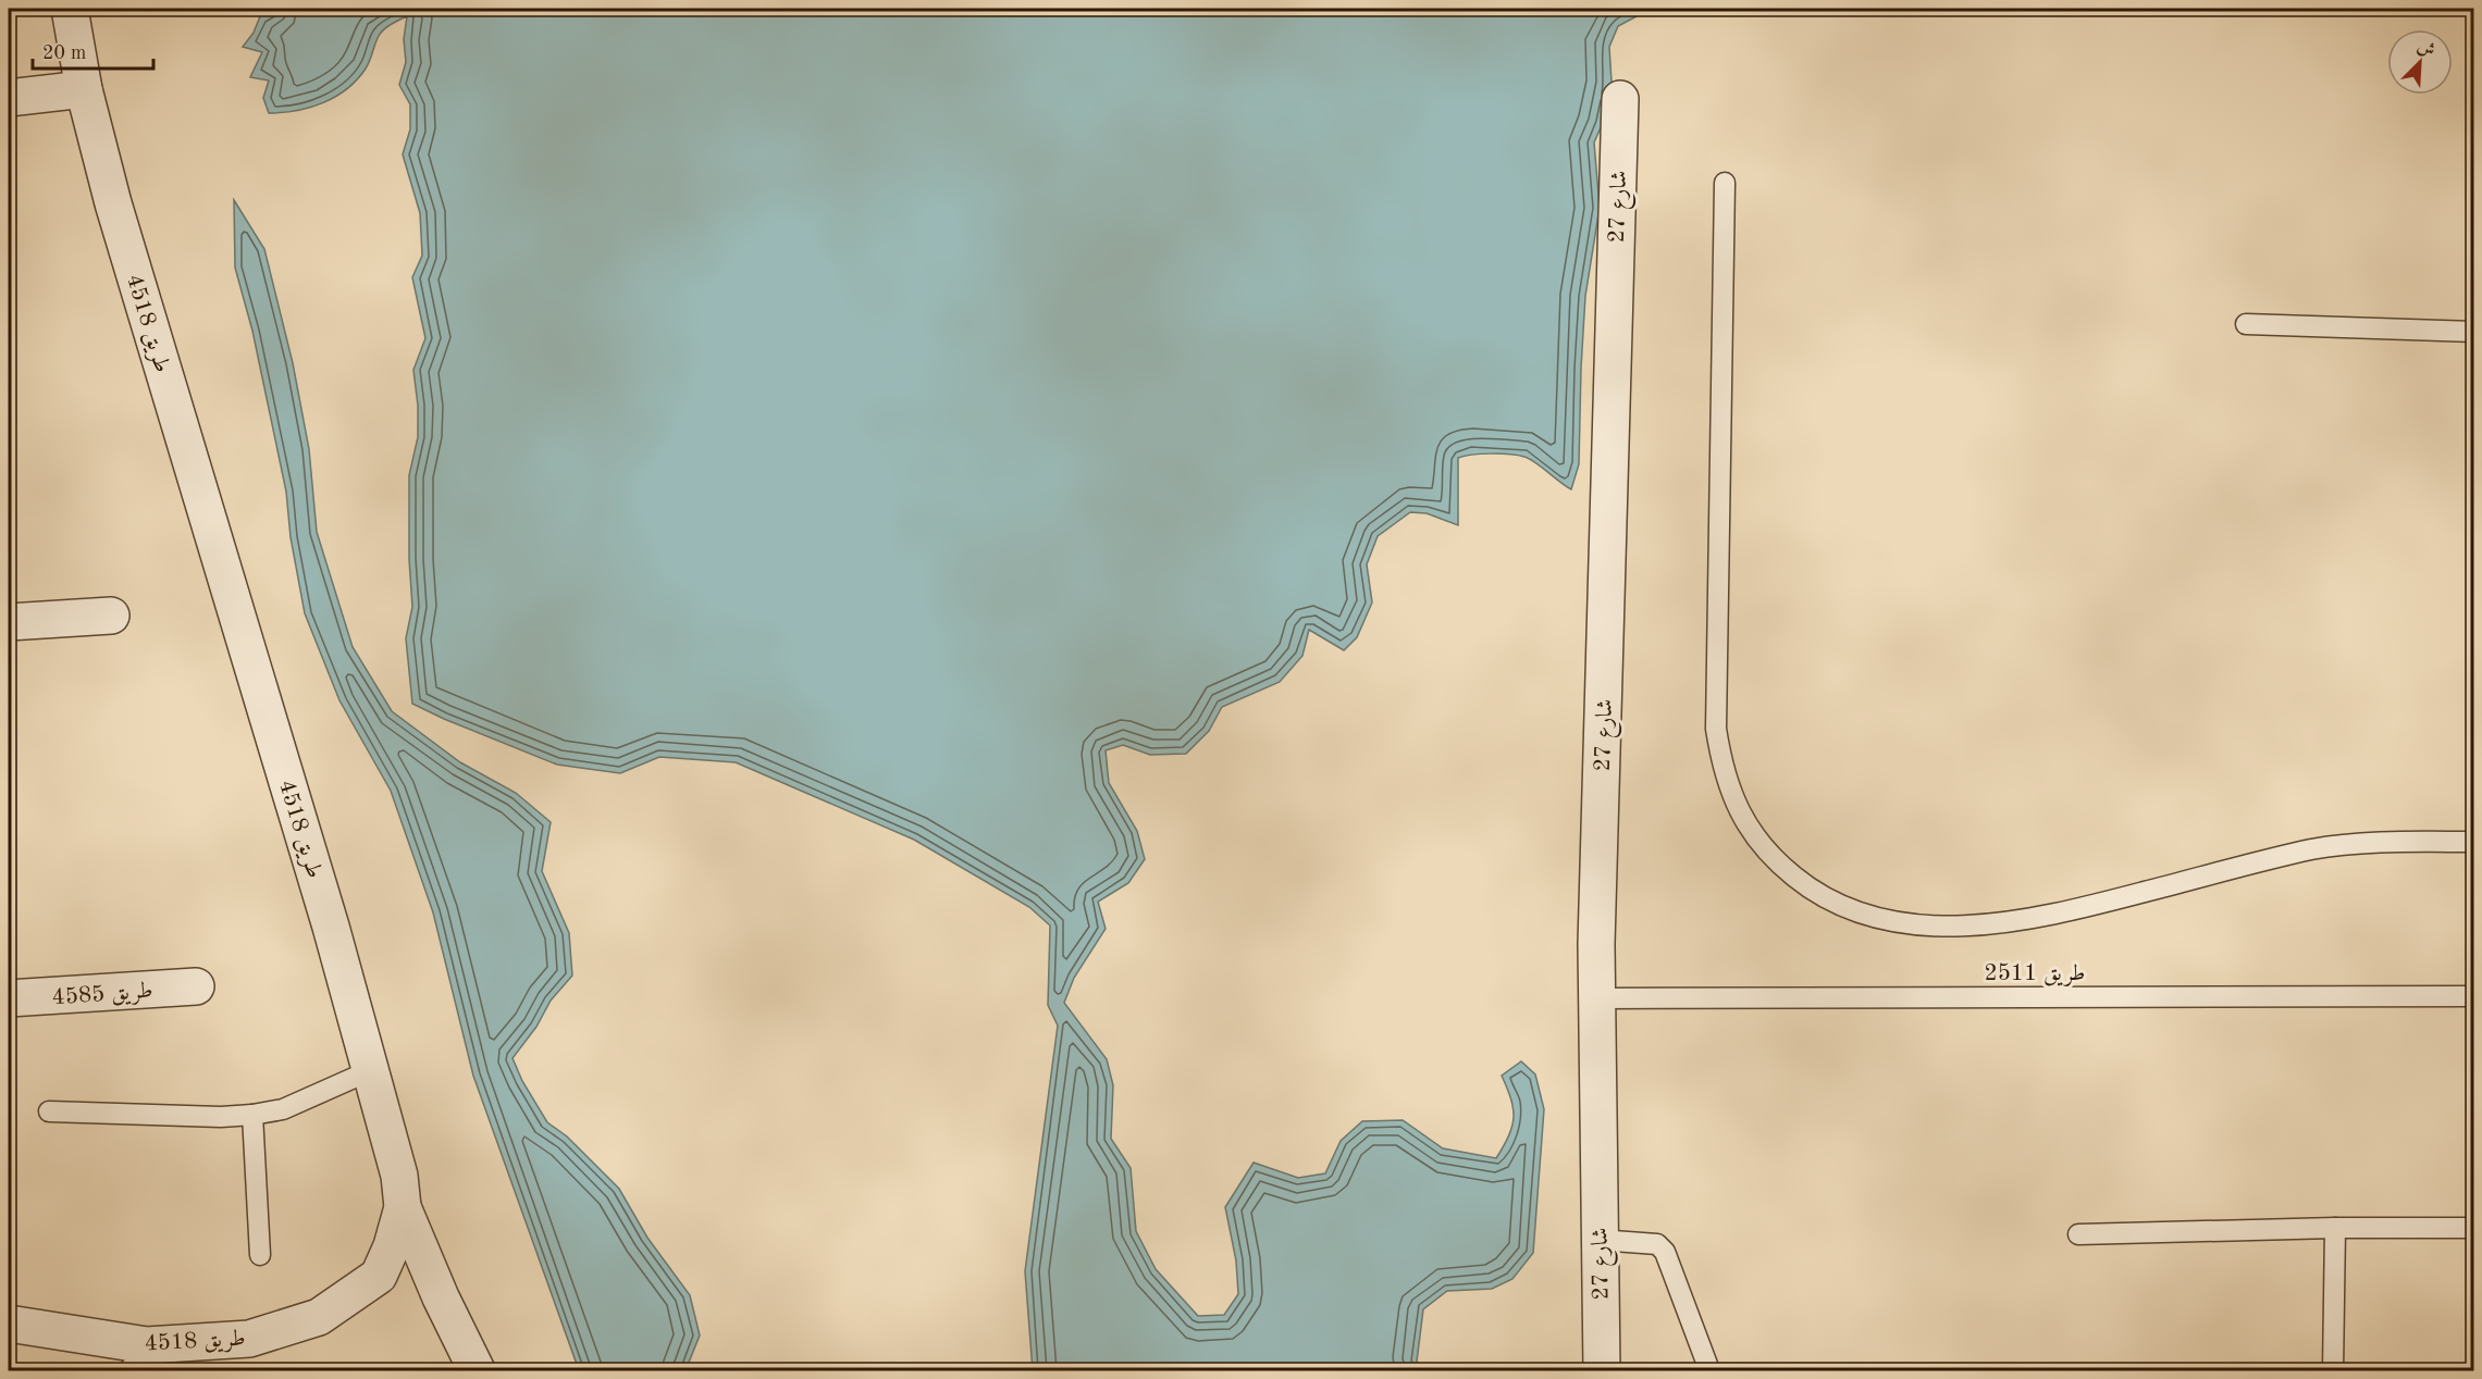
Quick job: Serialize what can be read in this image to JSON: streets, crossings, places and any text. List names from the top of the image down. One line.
{"streets":{"street":["شارع 27","طريق 4518","طريق 4585"],"lane":["طريق 2511"]},"crossings":[["شارع 27","طريق 2511"]],"scale_bar":"20 m","north":"top right"}
